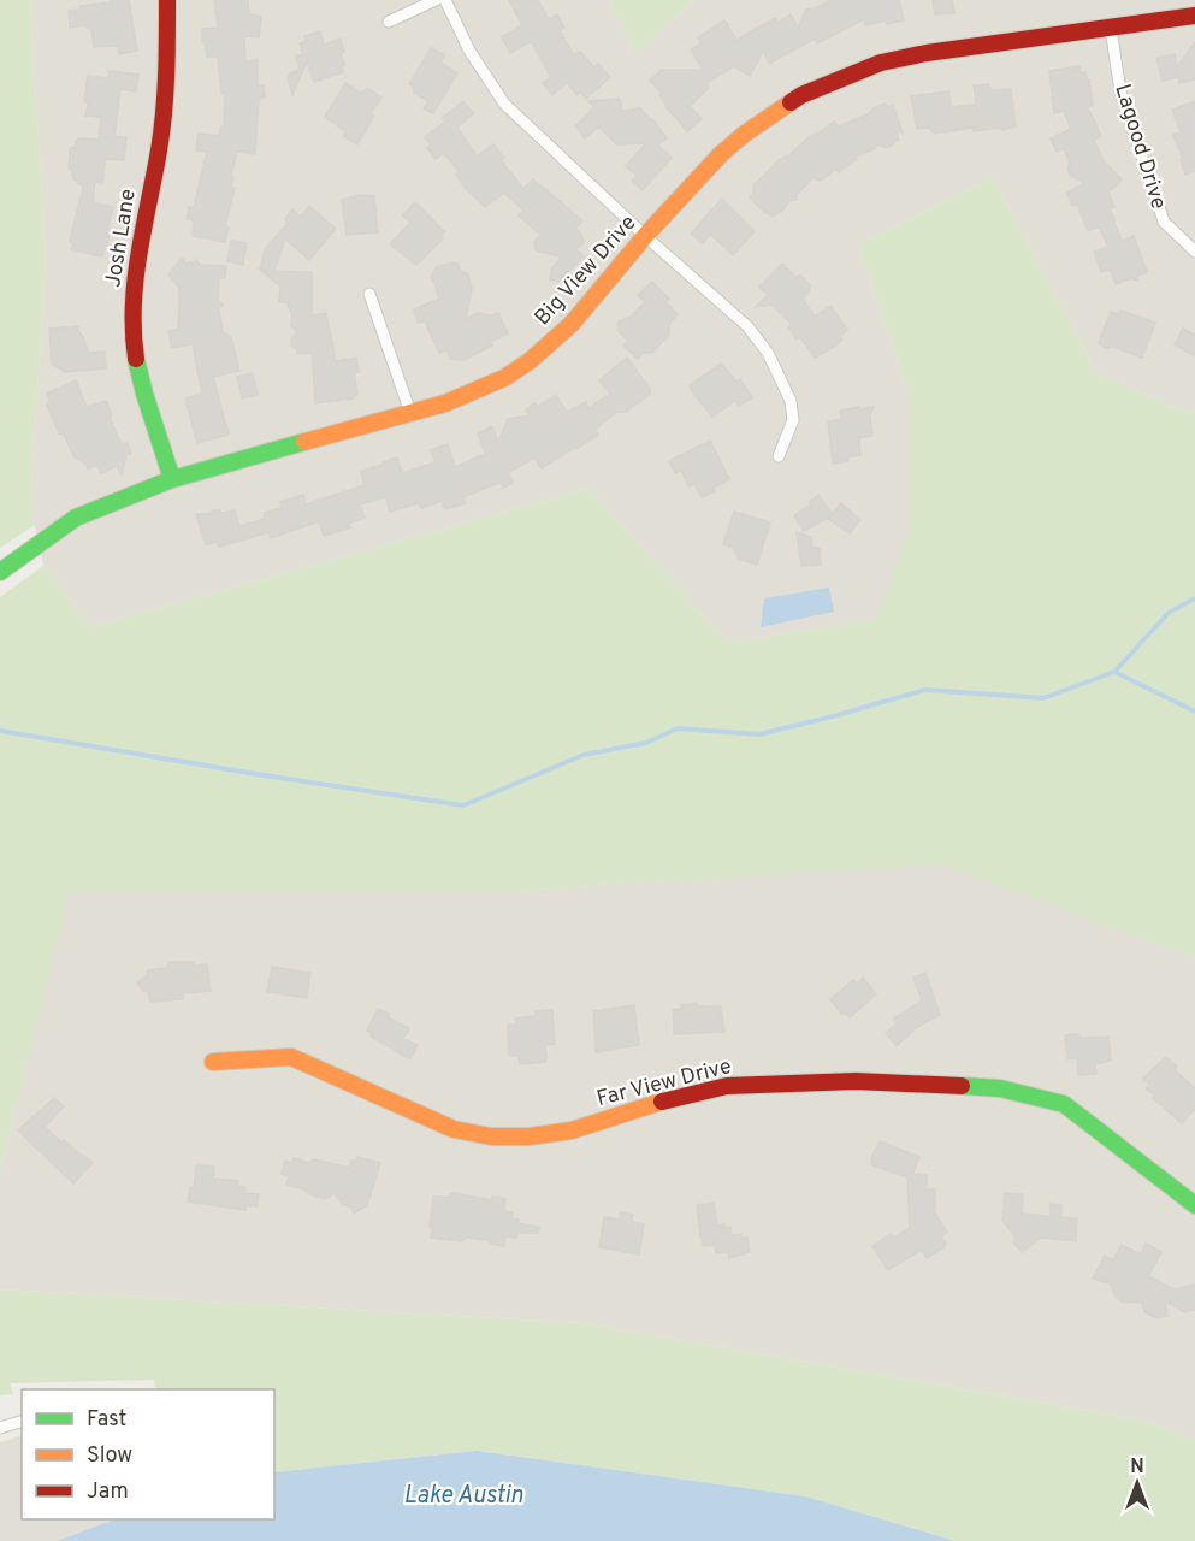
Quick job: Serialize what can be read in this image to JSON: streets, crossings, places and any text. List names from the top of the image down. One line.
{"streets":{"street":["Lagood Drive","Josh Lane","Big View Drive","Far View Drive"]},"crossings":[["Lagood Drive","Big View Drive"],["Josh Lane","Big View Drive"]],"water":["Lake Austin"],"legend":["Fast","Slow","Jam"],"north":"top"}
